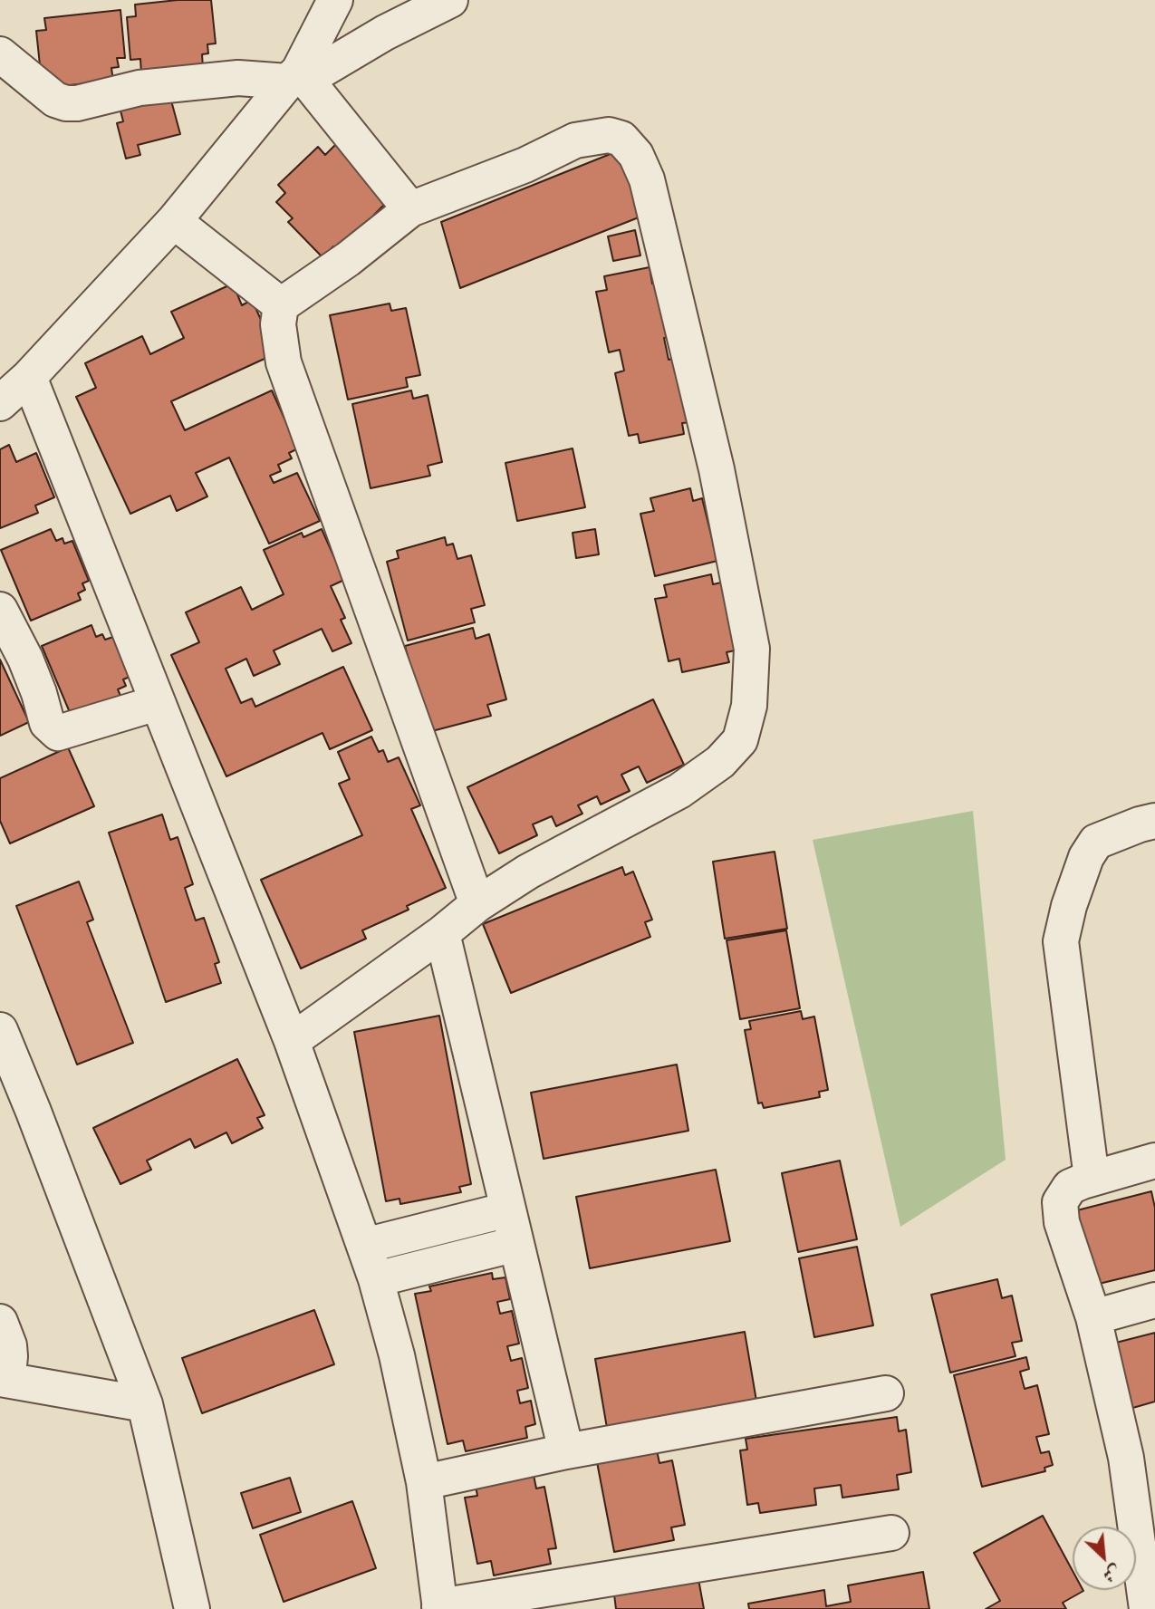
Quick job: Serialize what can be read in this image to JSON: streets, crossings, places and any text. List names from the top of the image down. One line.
{"north":"bottom right"}
